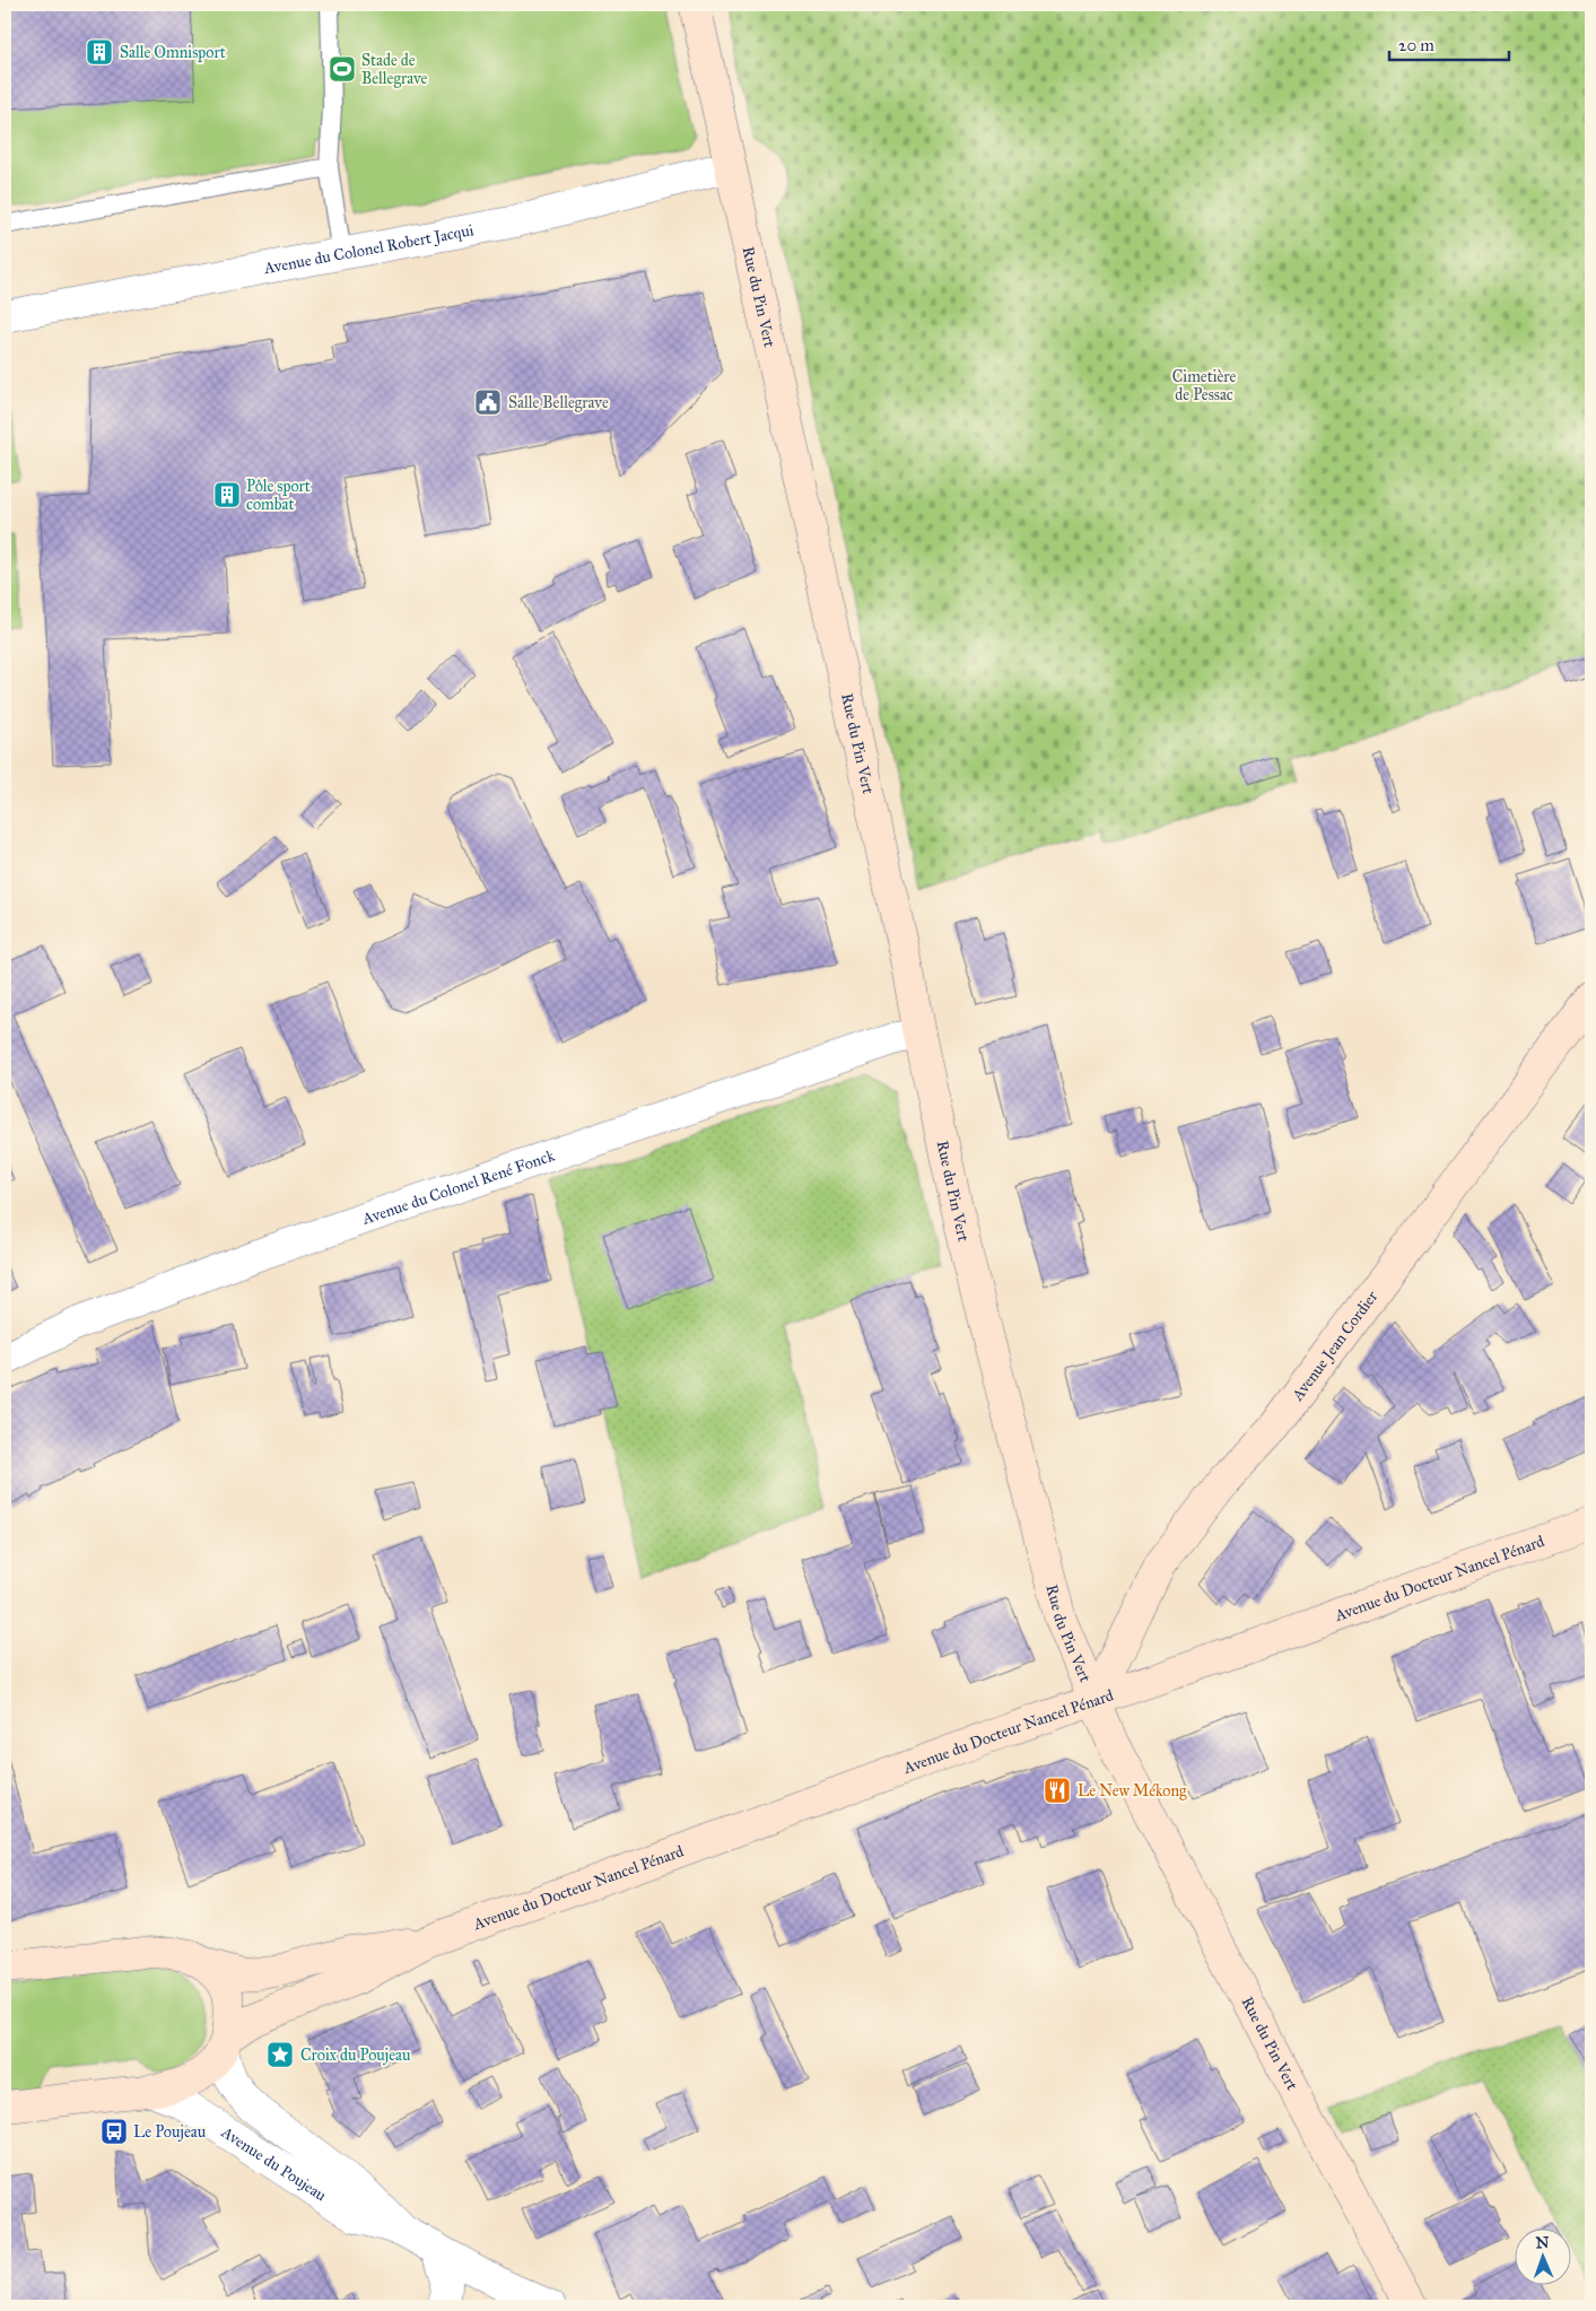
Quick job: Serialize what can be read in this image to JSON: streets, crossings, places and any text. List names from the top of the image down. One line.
{"streets":{"street":["Avenue du Colonel Robert Jacqui","Rue du Pin Vert","Avenue du Colonel René Fonck","Avenue Jean Cordier","Avenue du Docteur Nancel Pénard","Avenue du Poujeau"]},"crossings":[["Avenue du Colonel Robert Jacqui","Rue du Pin Vert"],["Rue du Pin Vert","Avenue du Colonel René Fonck"],["Rue du Pin Vert","Avenue Jean Cordier"],["Rue du Pin Vert","Avenue du Docteur Nancel Pénard"],["Avenue Jean Cordier","Avenue du Docteur Nancel Pénard"],["Avenue du Docteur Nancel Pénard","Avenue du Poujeau"]],"parks":["Cimetière de Pessac"],"places":{"building":["Salle Omnisport","Pôle sport combat"],"sports":["Stade de Bellegrave"],"public building":["Salle Bellegrave"],"restaurant":["Le New Mékong"],"place":["Croix du Poujeau"],"bus stop":["Le Poujeau"]},"scale_bar":"20 m","north":"top"}
